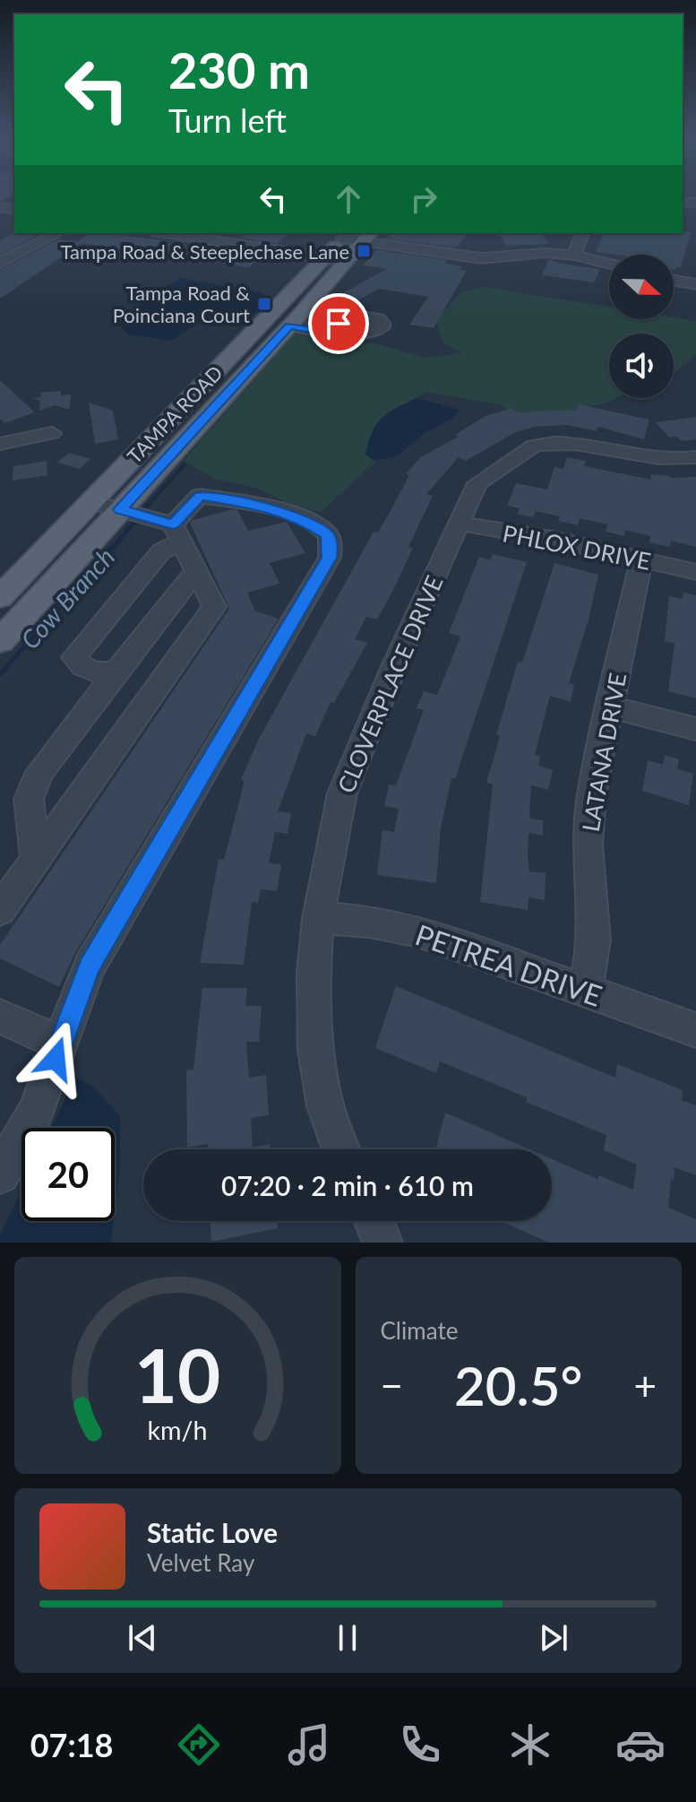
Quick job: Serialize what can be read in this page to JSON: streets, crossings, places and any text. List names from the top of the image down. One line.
{"streets":{"main road":["TAMPA ROAD"],"street":["PHLOX DRIVE","CLOVERPLACE DRIVE","LATANA DRIVE","PETREA DRIVE"]},"crossings":[["PHLOX DRIVE","CLOVERPLACE DRIVE"],["PHLOX DRIVE","LATANA DRIVE"],["CLOVERPLACE DRIVE","PETREA DRIVE"],["LATANA DRIVE","PETREA DRIVE"]],"water":["Cow Branch"],"places":{"transit":["Tampa Road & Steeplechase Lane","Tampa Road & Poinciana Court"]},"north":"right","page":{"turn":["230 m","Turn left"],"limit":"20","trip":"07:20 · 2 min · 610 m","tile":"Climate","heat":["−","20.5°","+"],"song":["Static Love","Velvet Ray"],"tabs":"07:18","gauge":["10","km/h"]}}
